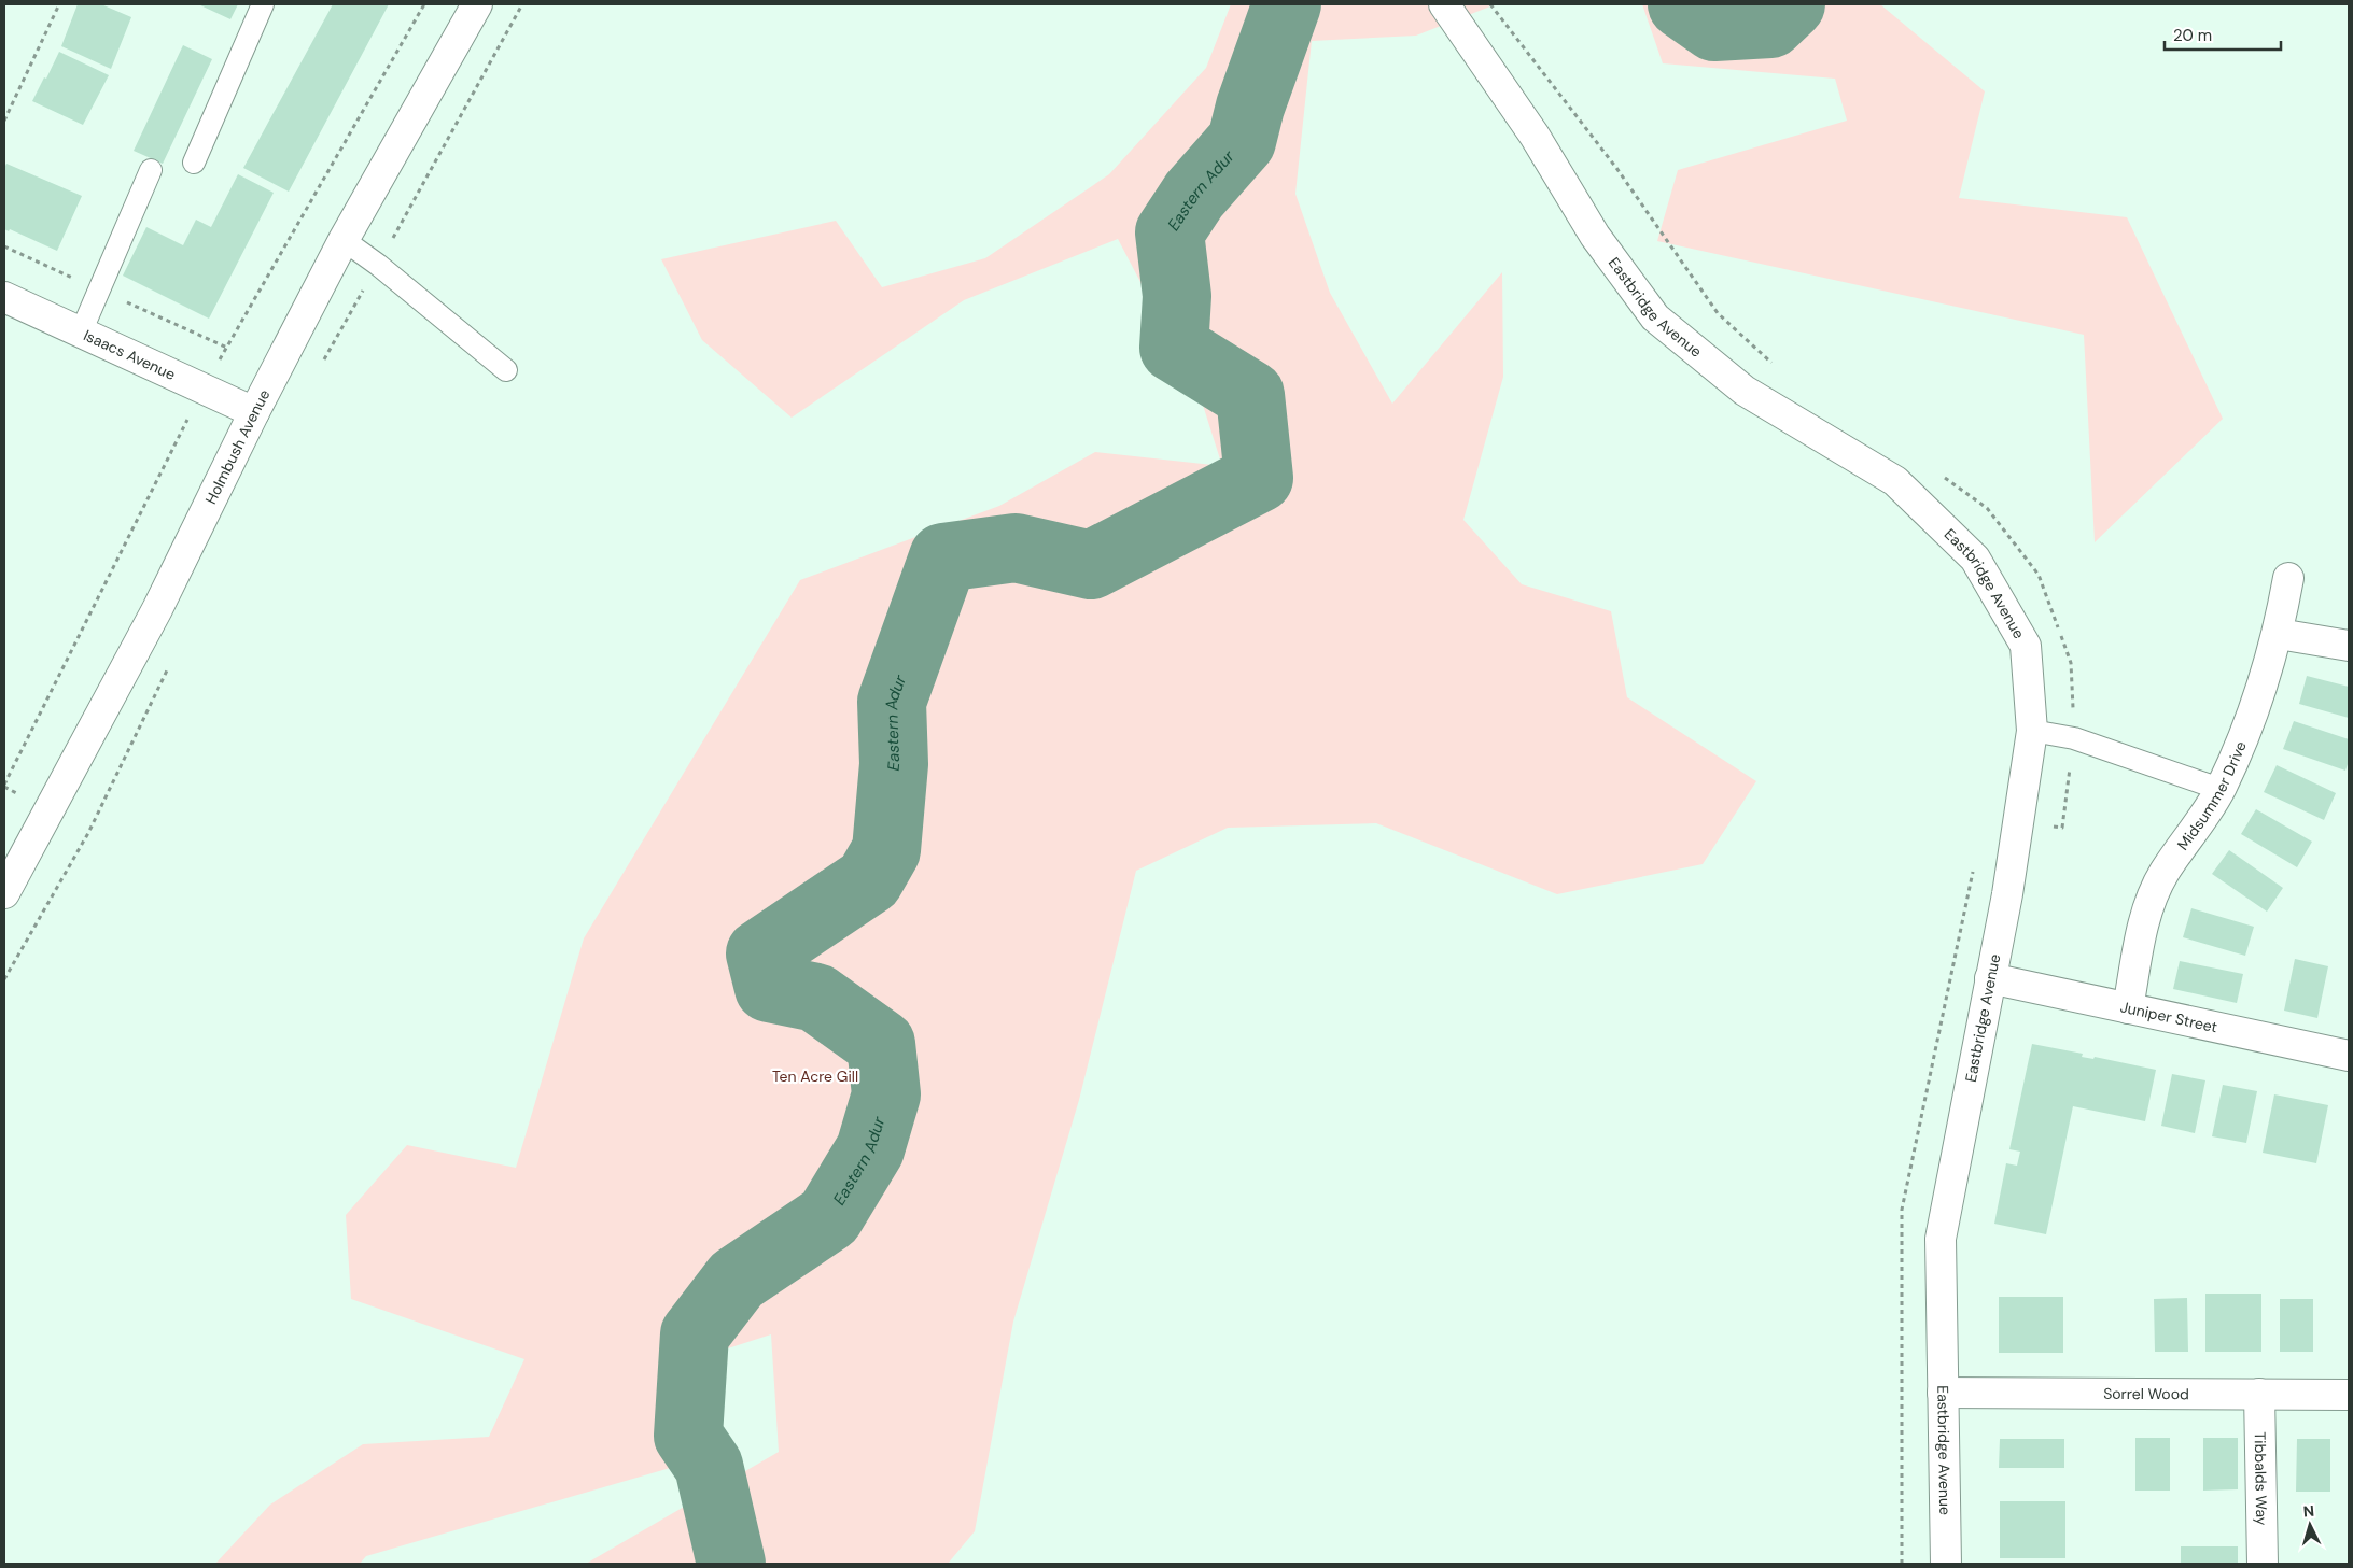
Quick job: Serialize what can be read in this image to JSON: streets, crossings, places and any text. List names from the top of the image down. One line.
{"streets":{"street":["Eastbridge Avenue","Isaacs Avenue","Holmbush Avenue","Midsummer Drive","Juniper Street","Sorrel Wood","Tibbalds Way"]},"crossings":[["Eastbridge Avenue","Juniper Street"],["Eastbridge Avenue","Sorrel Wood"],["Isaacs Avenue","Holmbush Avenue"],["Midsummer Drive","Juniper Street"],["Sorrel Wood","Tibbalds Way"]],"water":["Eastern Adur"],"parks":["Ten Acre Gill"],"scale_bar":"20 m","north":"top"}
